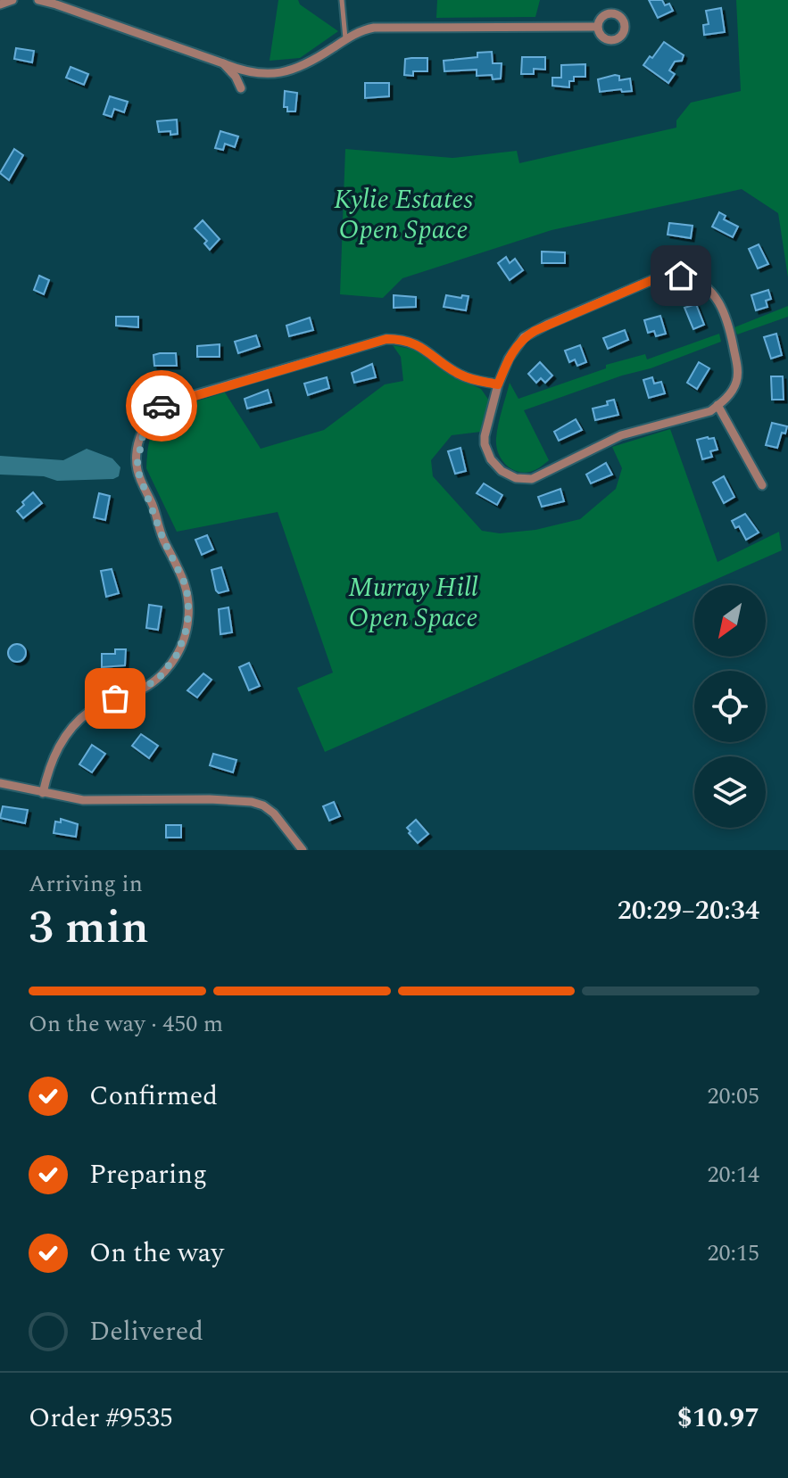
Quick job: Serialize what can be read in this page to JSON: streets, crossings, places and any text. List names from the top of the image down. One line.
{"parks":["Kylie Estates Open Space","Murray Hill Open Space"],"north":"bottom left","page":{"heading":["3 min","Arriving in","20:29–20:34"],"panel":["Order #9535","$10.97"],"bar":"On the way · 450 m","list":[["Confirmed","20:05"],["Preparing","20:14"],["On the way","20:15"],"Delivered"]}}
